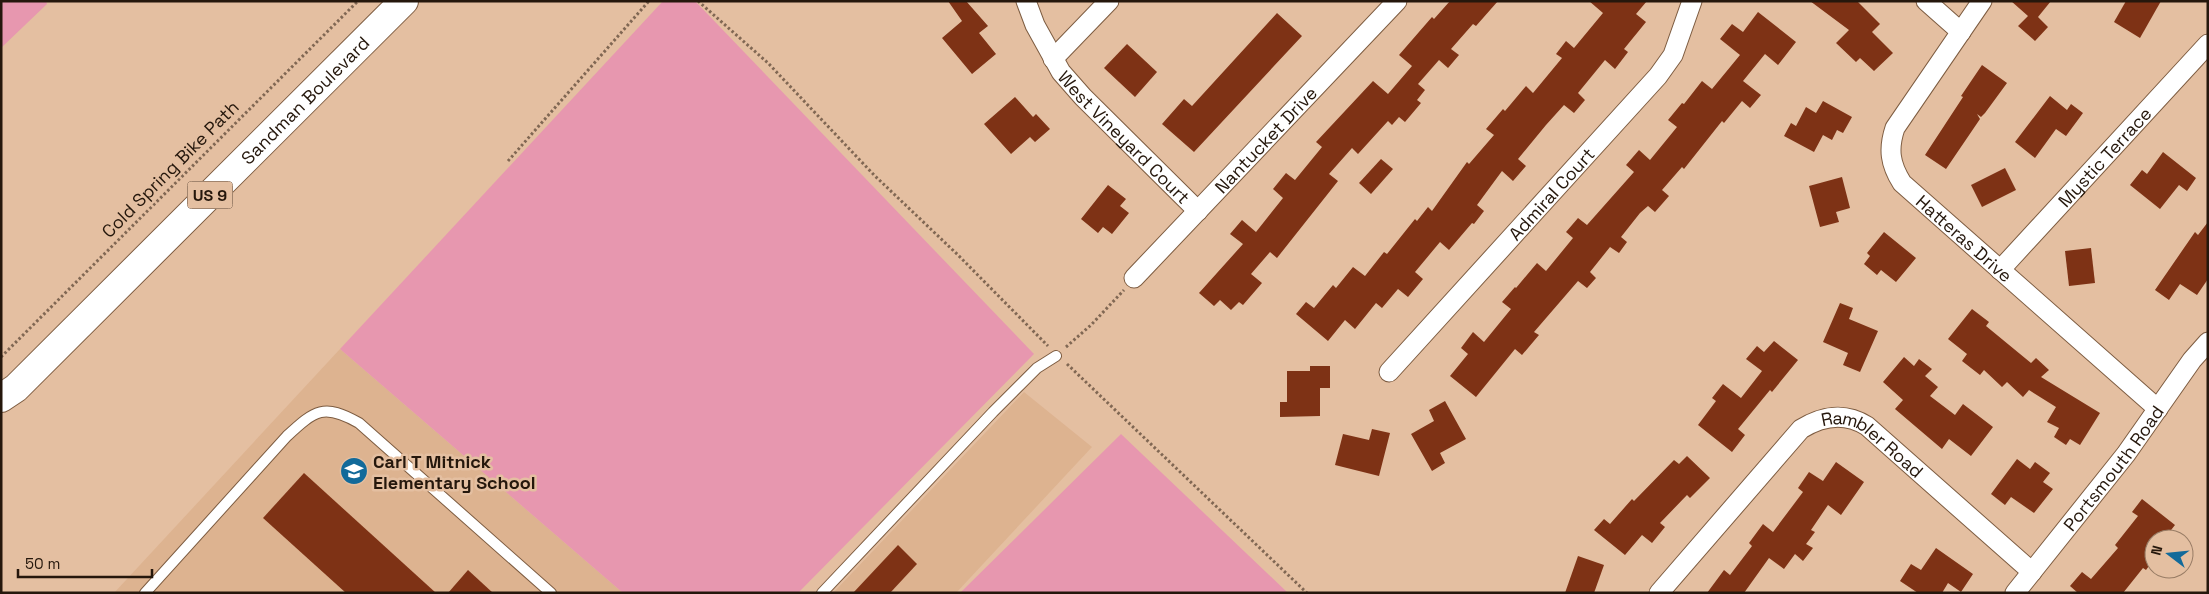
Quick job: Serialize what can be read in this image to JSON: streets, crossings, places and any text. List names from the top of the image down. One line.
{"streets":{"highway":["Sandman Boulevard","US 9"],"street":["West Vineyard Court","Nantucket Drive","Mystic Terrace","Admiral Court","Hatteras Drive","Rambler Road","Portsmouth Road"],"path":["Cold Spring Bike Path"]},"crossings":[["West Vineyard Court","Nantucket Drive"],["Mystic Terrace","Hatteras Drive"],["Hatteras Drive","Portsmouth Road"],["Rambler Road","Portsmouth Road"]],"places":{"school or university":["Carl T Mitnick Elementary School"]},"scale_bar":"50 m","north":"left"}
